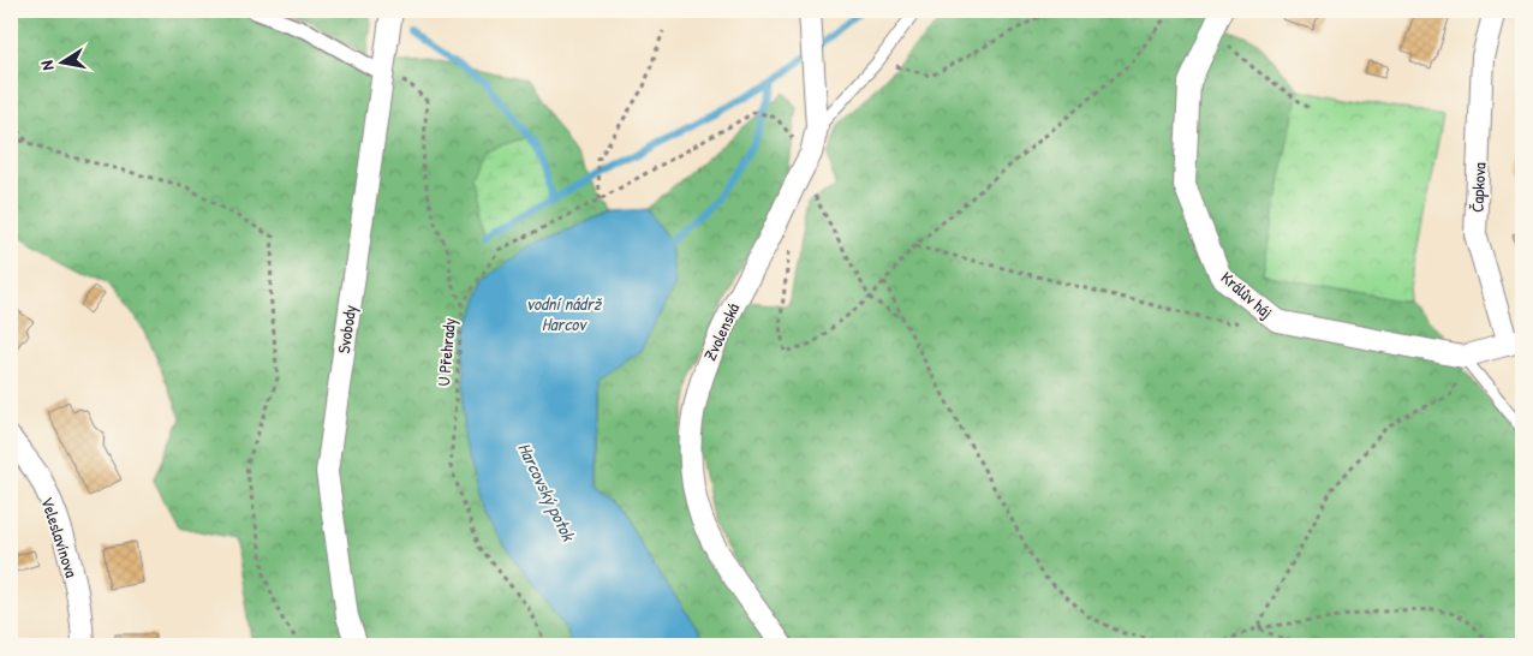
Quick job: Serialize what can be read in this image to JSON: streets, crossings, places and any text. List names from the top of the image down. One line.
{"streets":{"street":["Čapkova","Králův háj","Svobody","Zvolenská","Veleslavínova"],"path":["U Přehrady"]},"crossings":[["Čapkova","Králův háj"]],"water":["vodní nádrž Harcov","Harcovský potok"],"north":"left"}
